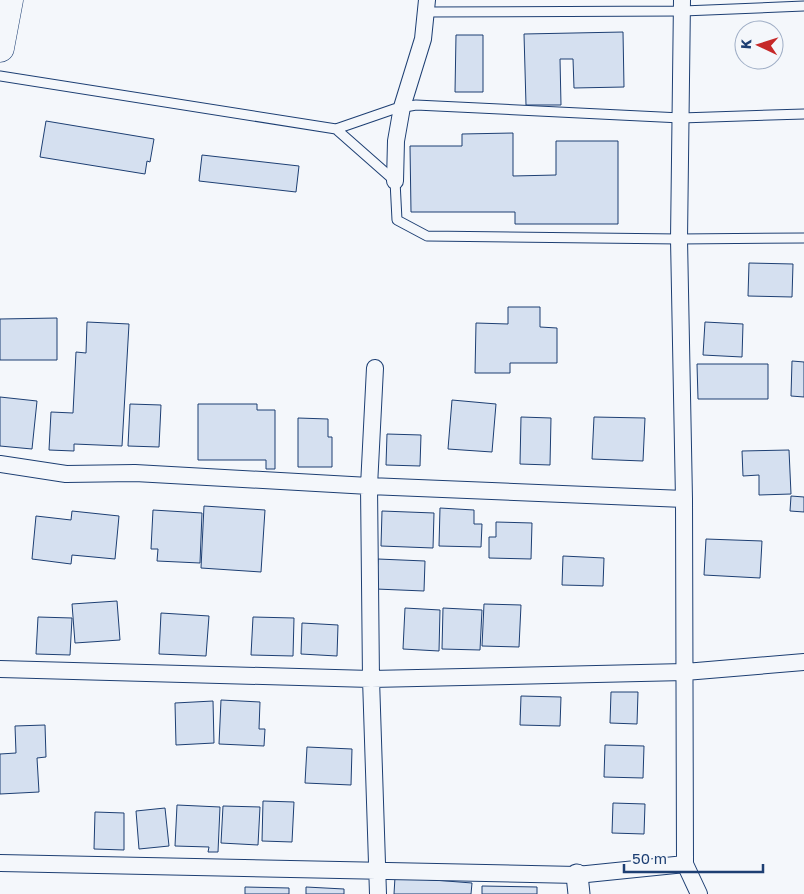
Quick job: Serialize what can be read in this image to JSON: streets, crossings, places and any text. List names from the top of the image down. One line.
{"scale_bar":"50 m","north":"left"}
